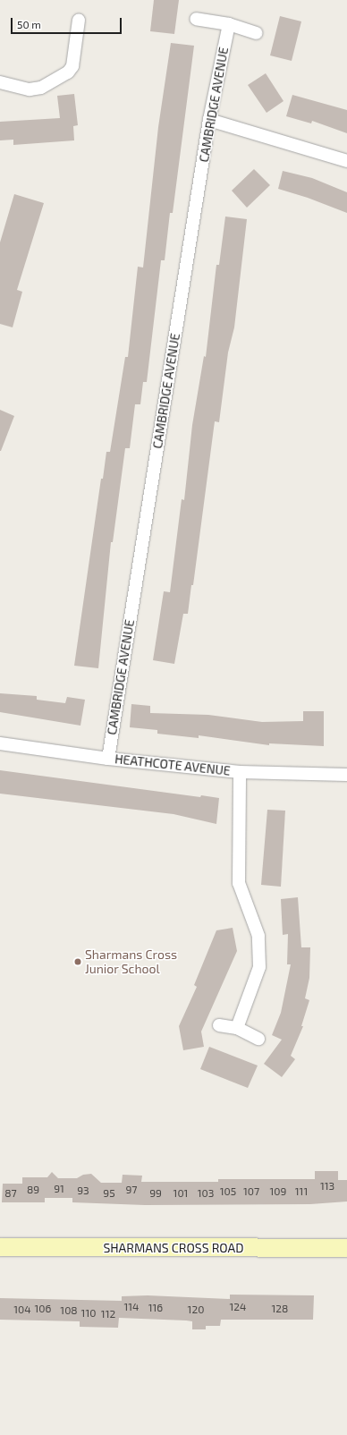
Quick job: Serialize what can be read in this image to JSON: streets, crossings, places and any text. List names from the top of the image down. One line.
{"streets":{"street":["CAMBRIDGE AVENUE","HEATHCOTE AVENUE","SHARMANS CROSS ROAD"]},"crossings":[["CAMBRIDGE AVENUE","HEATHCOTE AVENUE"]],"places":["Sharmans Cross Junior School"],"house_numbers":["113","91","89","97","93","105","107","109","111","87","95","99","101","103","114","124","116","106","128","104","120","108","110","112"],"scale_bar":"50 m"}
